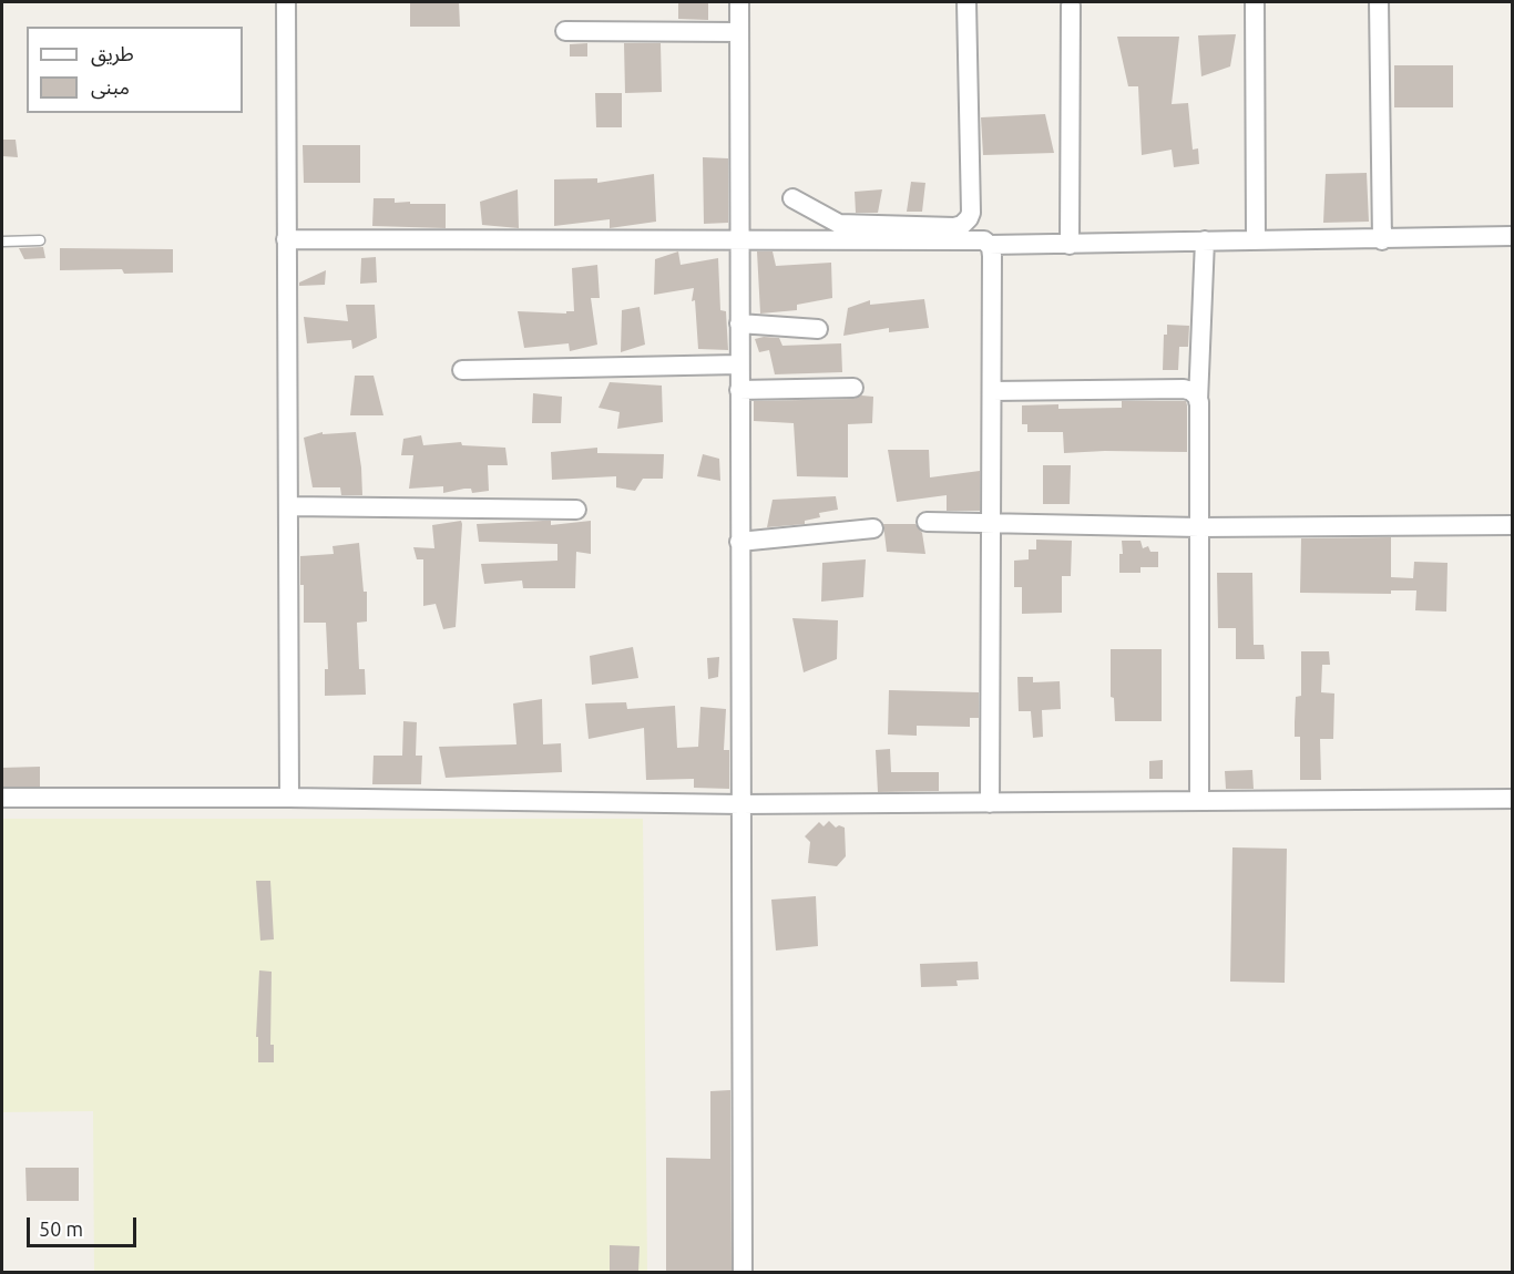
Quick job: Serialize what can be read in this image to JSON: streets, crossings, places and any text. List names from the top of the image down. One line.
{"legend":["طريق","مبنى"],"scale_bar":"50 m"}
